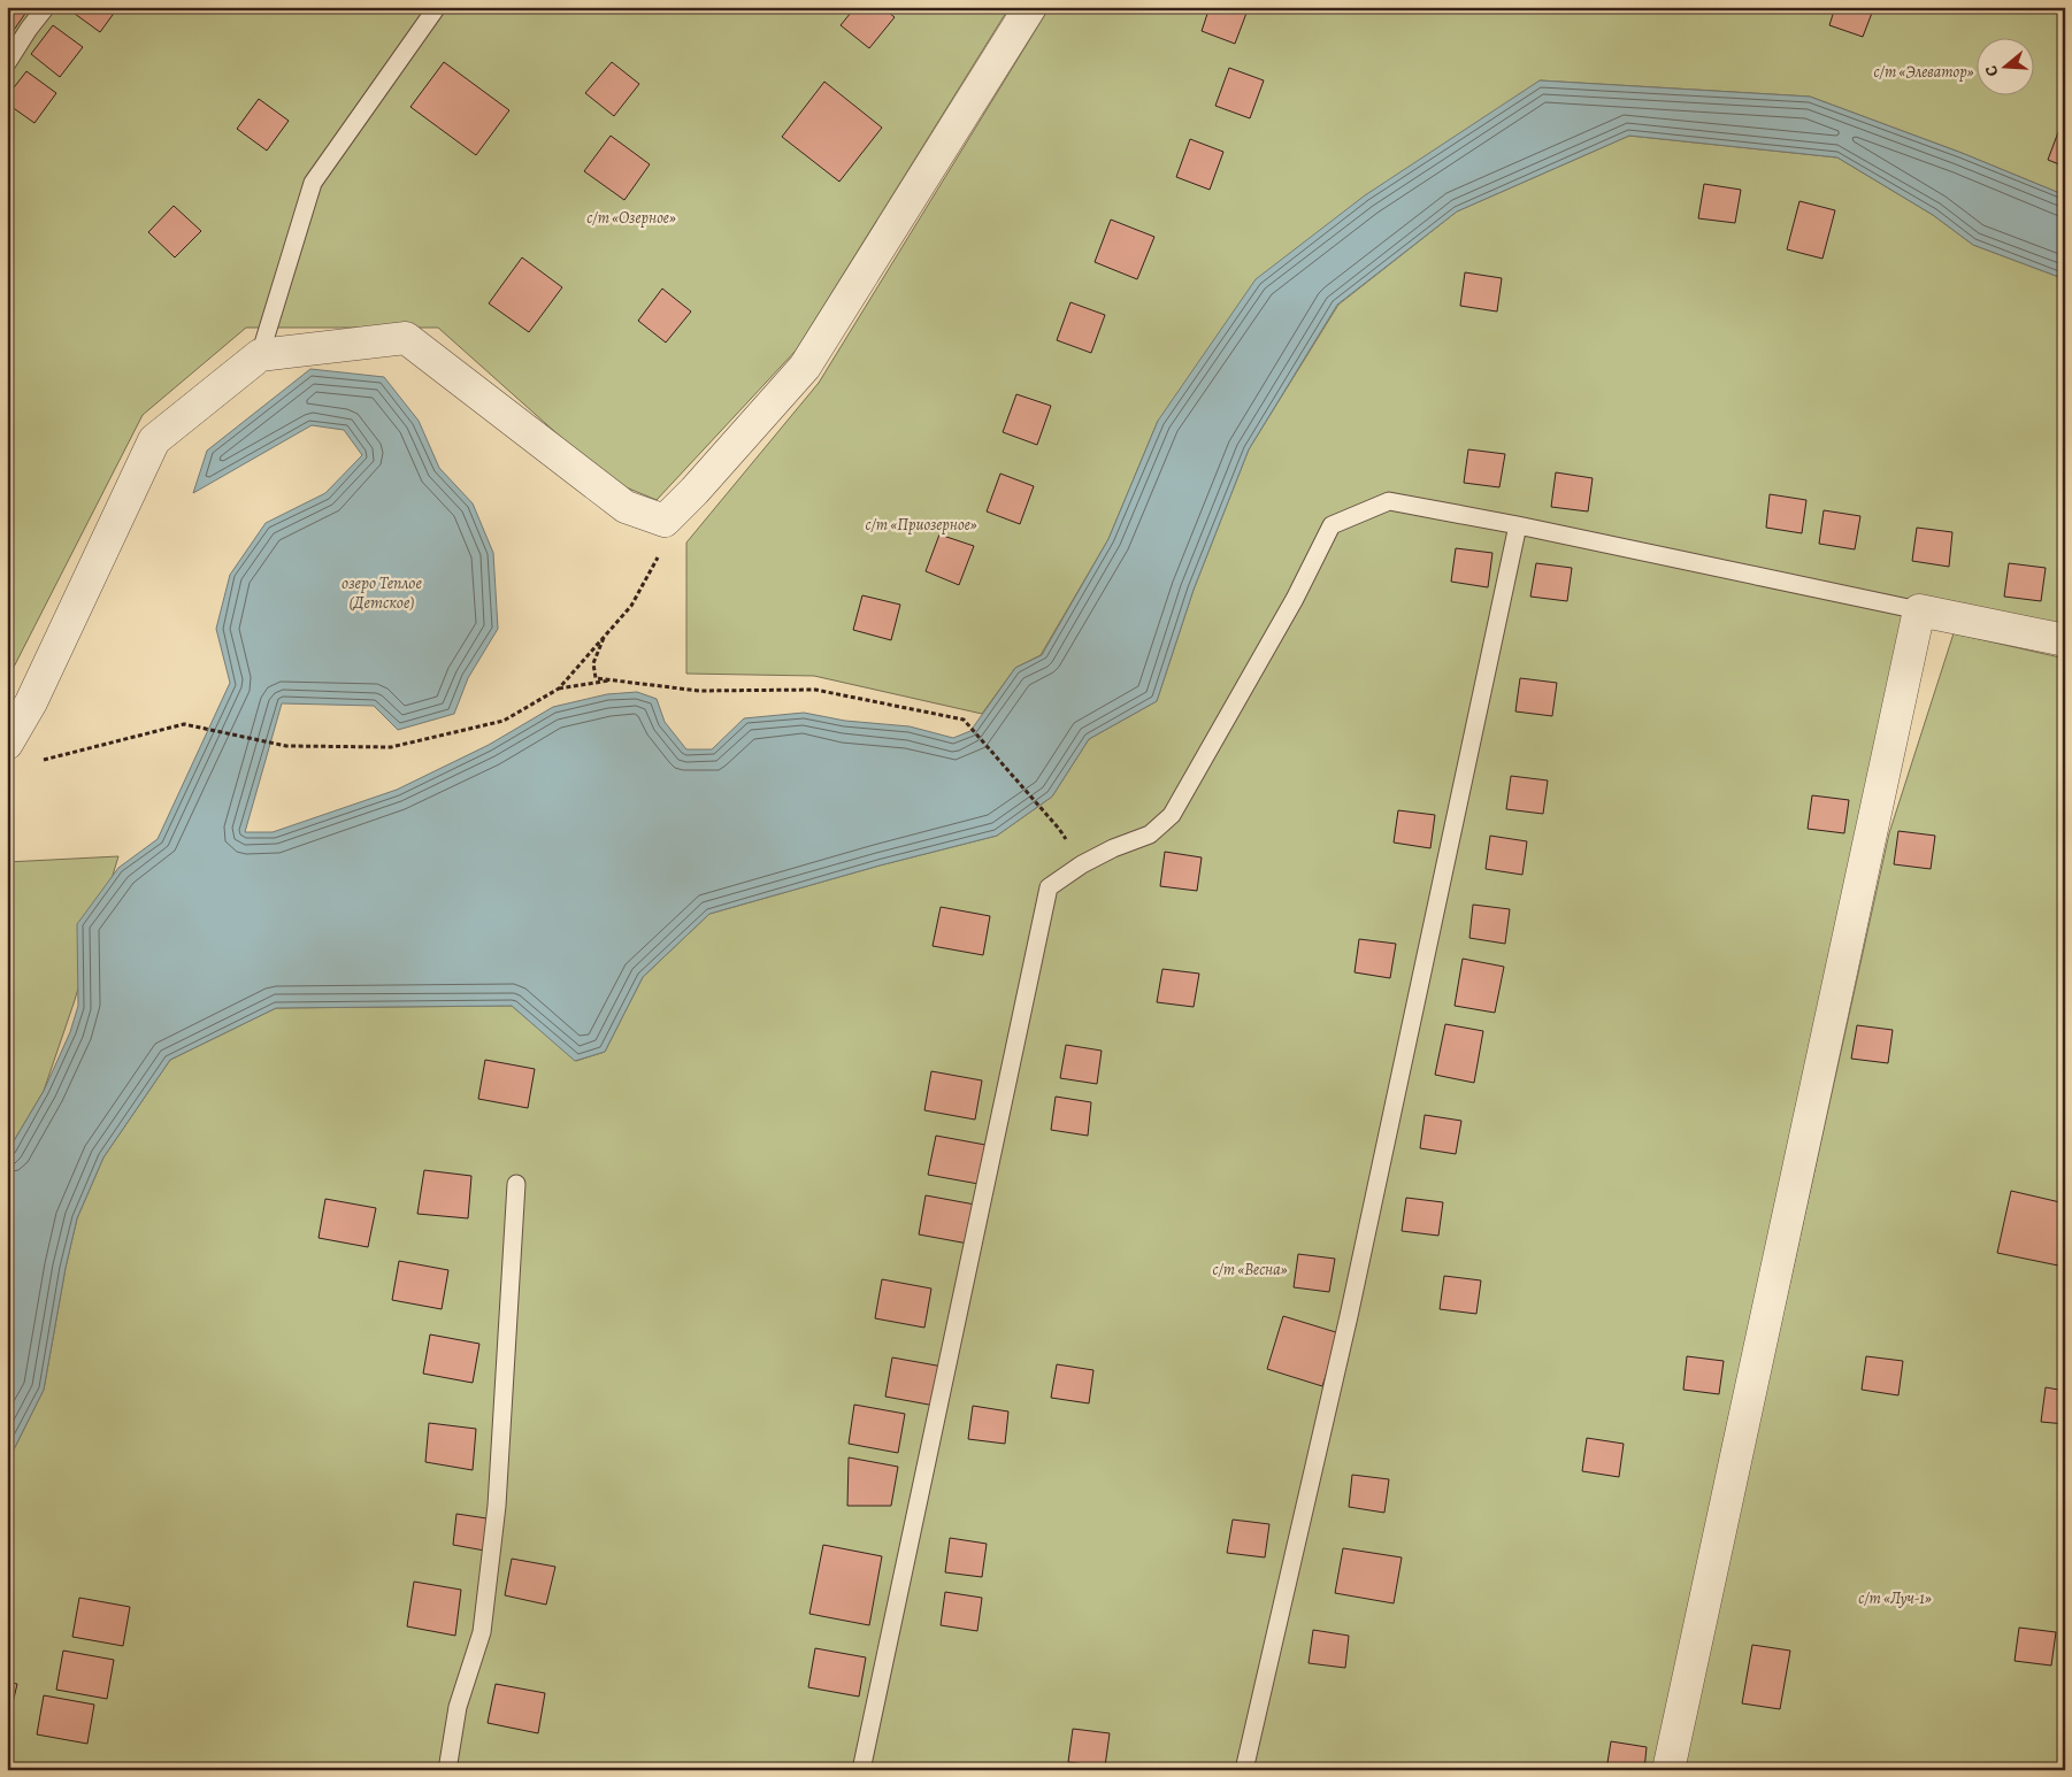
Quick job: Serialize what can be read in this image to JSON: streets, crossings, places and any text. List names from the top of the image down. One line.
{"water":["озеро Теплое (Детское)"],"parks":["с/т «Элеватор»","с/т «Озерное»","с/т «Приозерное»","с/т «Весна»","с/т «Луч-1»"],"north":"left"}
